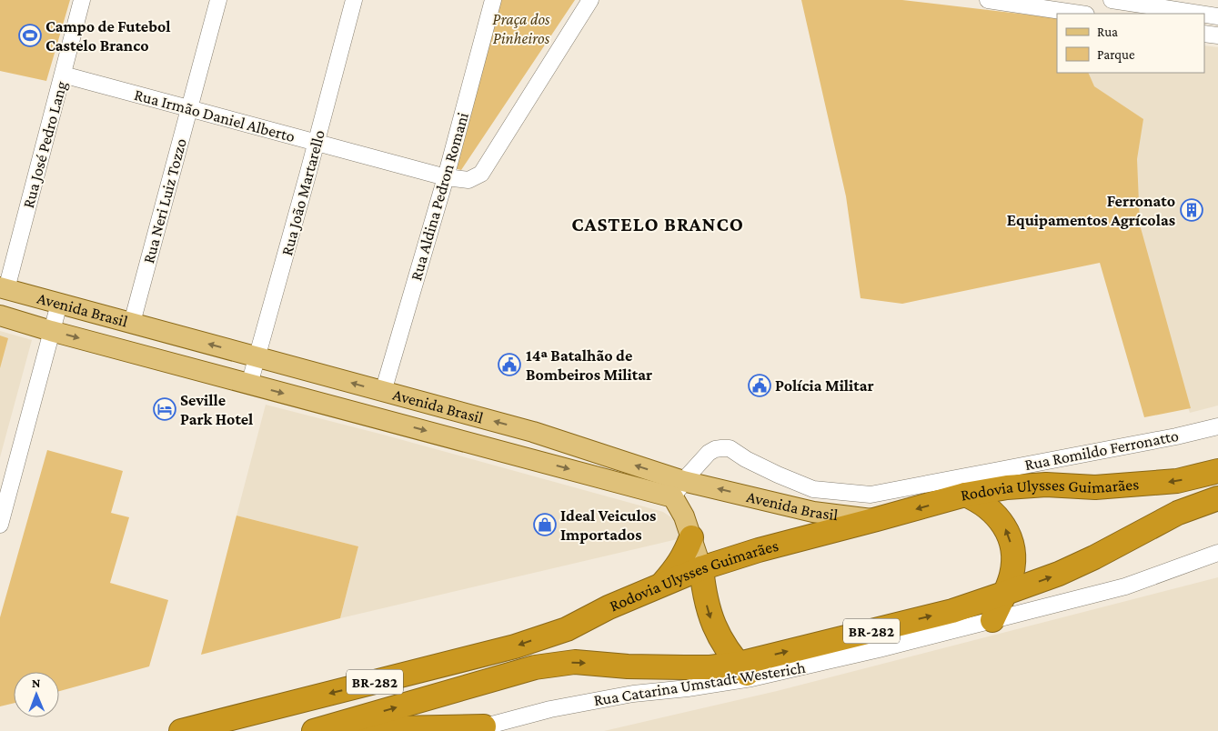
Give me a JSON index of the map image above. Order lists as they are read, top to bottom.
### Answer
{
  "streets": {
    "highway": ["Rodovia Ulysses Guimarães", "BR-282"],
    "main road": ["Avenida Brasil"],
    "street": [
      "Rua Irmão Daniel Alberto",
      "Rua José Pedro Lang",
      "Rua João Martarello",
      "Rua Aldina Pedron Romani",
      "Rua Neri Luiz Tozzo",
      "Rua Romildo Ferronatto",
      "Rua Catarina Umstadt Westerich"
    ]
  },
  "crossings": [
    ["Rua Irmão Daniel Alberto", "Rua José Pedro Lang"],
    ["Rua Irmão Daniel Alberto", "Rua João Martarello"],
    ["Rua Irmão Daniel Alberto", "Rua Aldina Pedron Romani"],
    ["Rua Irmão Daniel Alberto", "Rua Neri Luiz Tozzo"],
    ["Rua José Pedro Lang", "Avenida Brasil"],
    ["Rua João Martarello", "Avenida Brasil"],
    ["Rua Aldina Pedron Romani", "Avenida Brasil"],
    ["Rua Neri Luiz Tozzo", "Avenida Brasil"],
    ["Avenida Brasil", "Rua Romildo Ferronatto"],
    ["Avenida Brasil", "Rodovia Ulysses Guimarães"],
    ["BR-282", "Rua Catarina Umstadt Westerich"]
  ],
  "districts": ["CASTELO BRANCO"],
  "parks": ["Praça dos Pinheiros"],
  "places": {
    "sports": ["Campo de Futebol Castelo Branco"],
    "building": ["Ferronato Equipamentos Agrícolas"],
    "public building": ["14ª Batalhão de Bombeiros Militar", "Polícia Militar"],
    "hotel": ["Seville Park Hotel"],
    "shop": ["Ideal Veiculos Importados"]
  },
  "legend": ["Rua", "Parque"],
  "north": "top"
}
